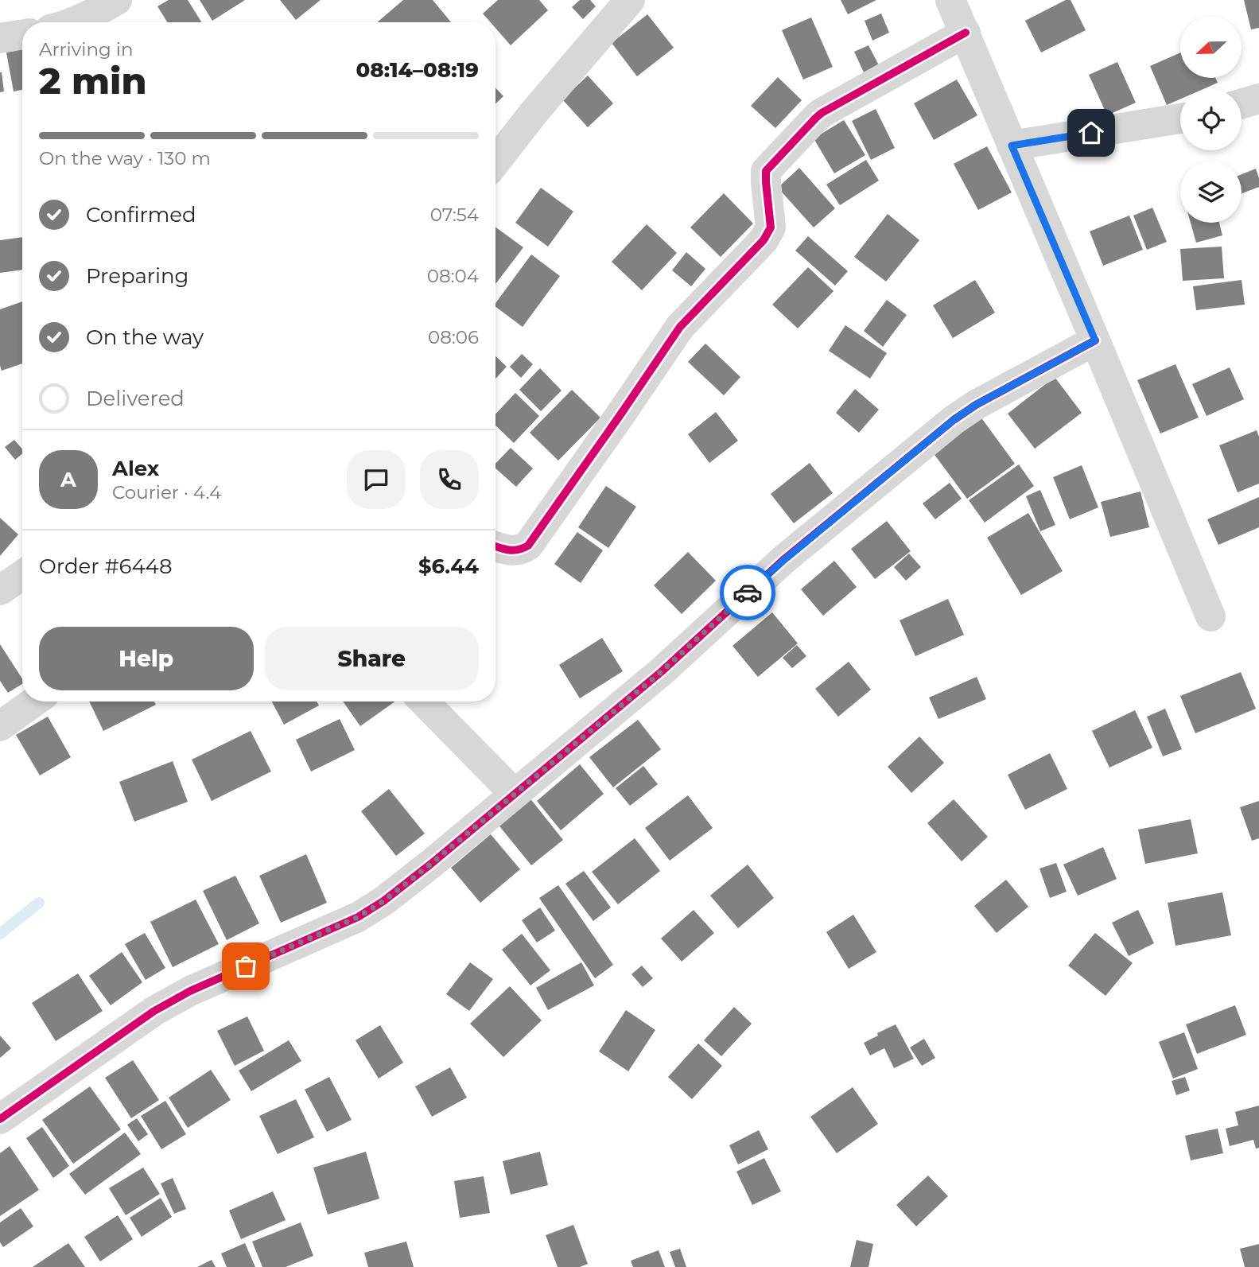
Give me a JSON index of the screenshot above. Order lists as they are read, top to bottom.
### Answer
{
  "north": "left",
  "page": {
    "heading": ["2 min", "Arriving in", "08:14–08:19"],
    "panel": [
      "Alex",
      "Courier · 4.4",
      "Order #6448",
      "$6.44"
    ],
    "bar": "On the way · 130 m",
    "list": [
      ["Confirmed", "07:54"],
      ["Preparing", "08:04"],
      ["On the way", "08:06"],
      "Delivered"
    ],
    "round": "A",
    "buttons": ["Help", "Share"]
  }
}
